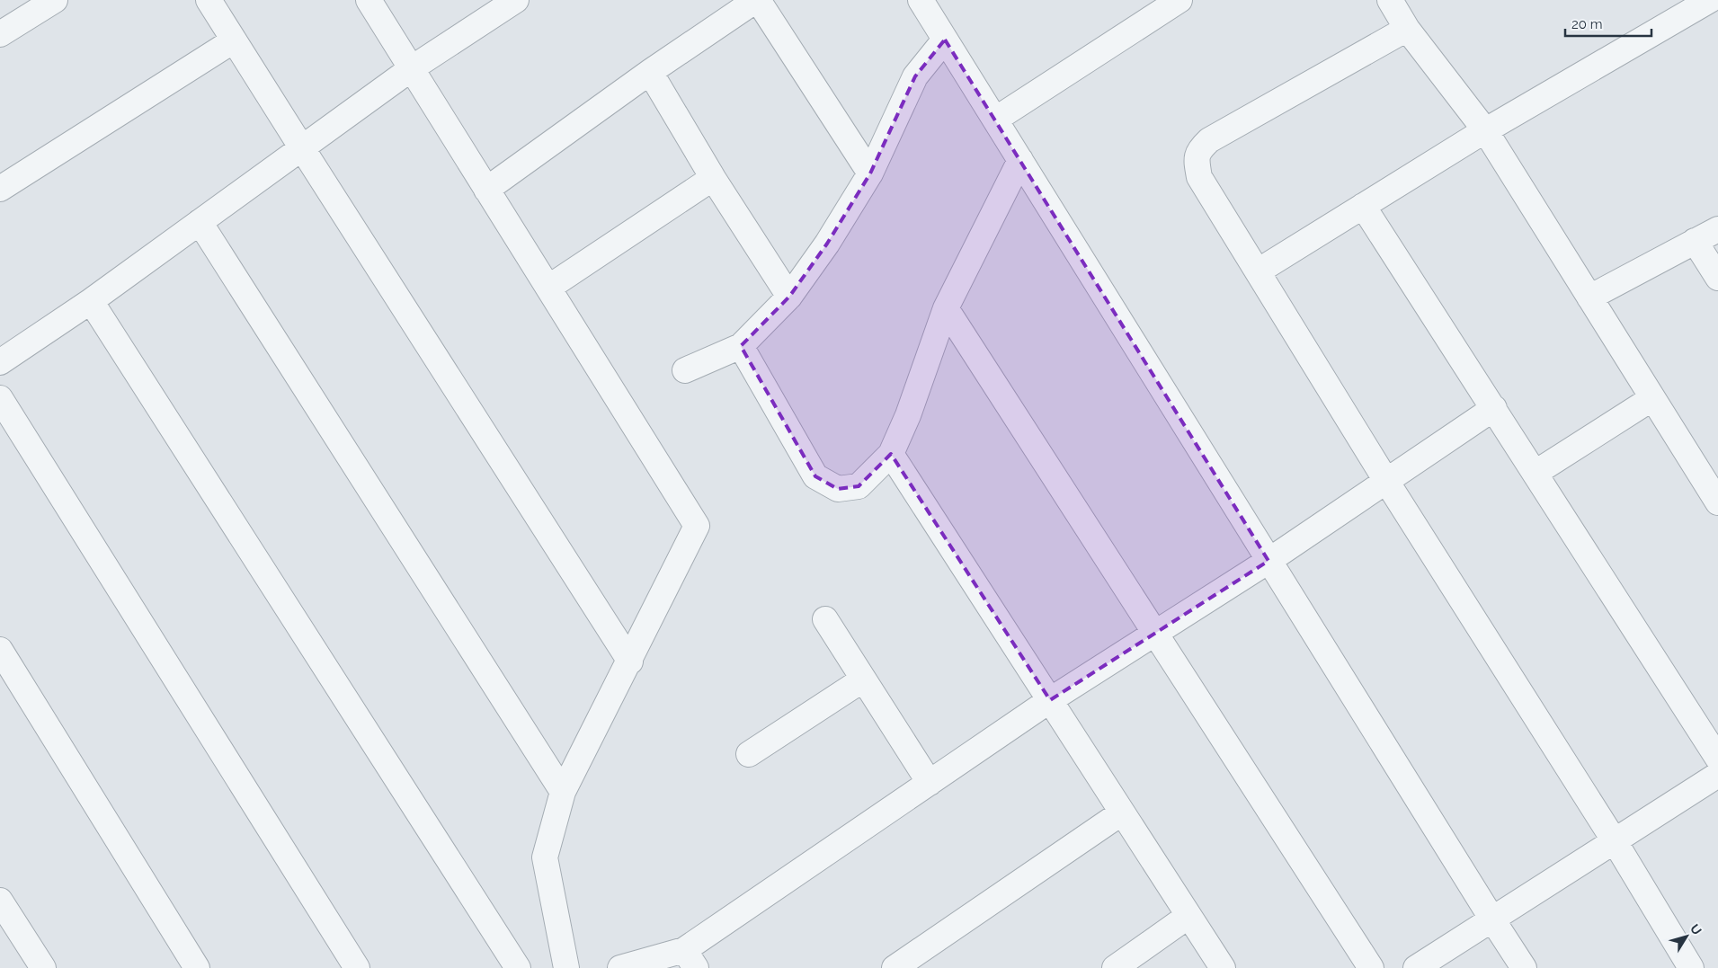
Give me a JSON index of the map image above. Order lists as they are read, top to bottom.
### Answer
{
  "scale_bar": "20 m",
  "north": "top right"
}
